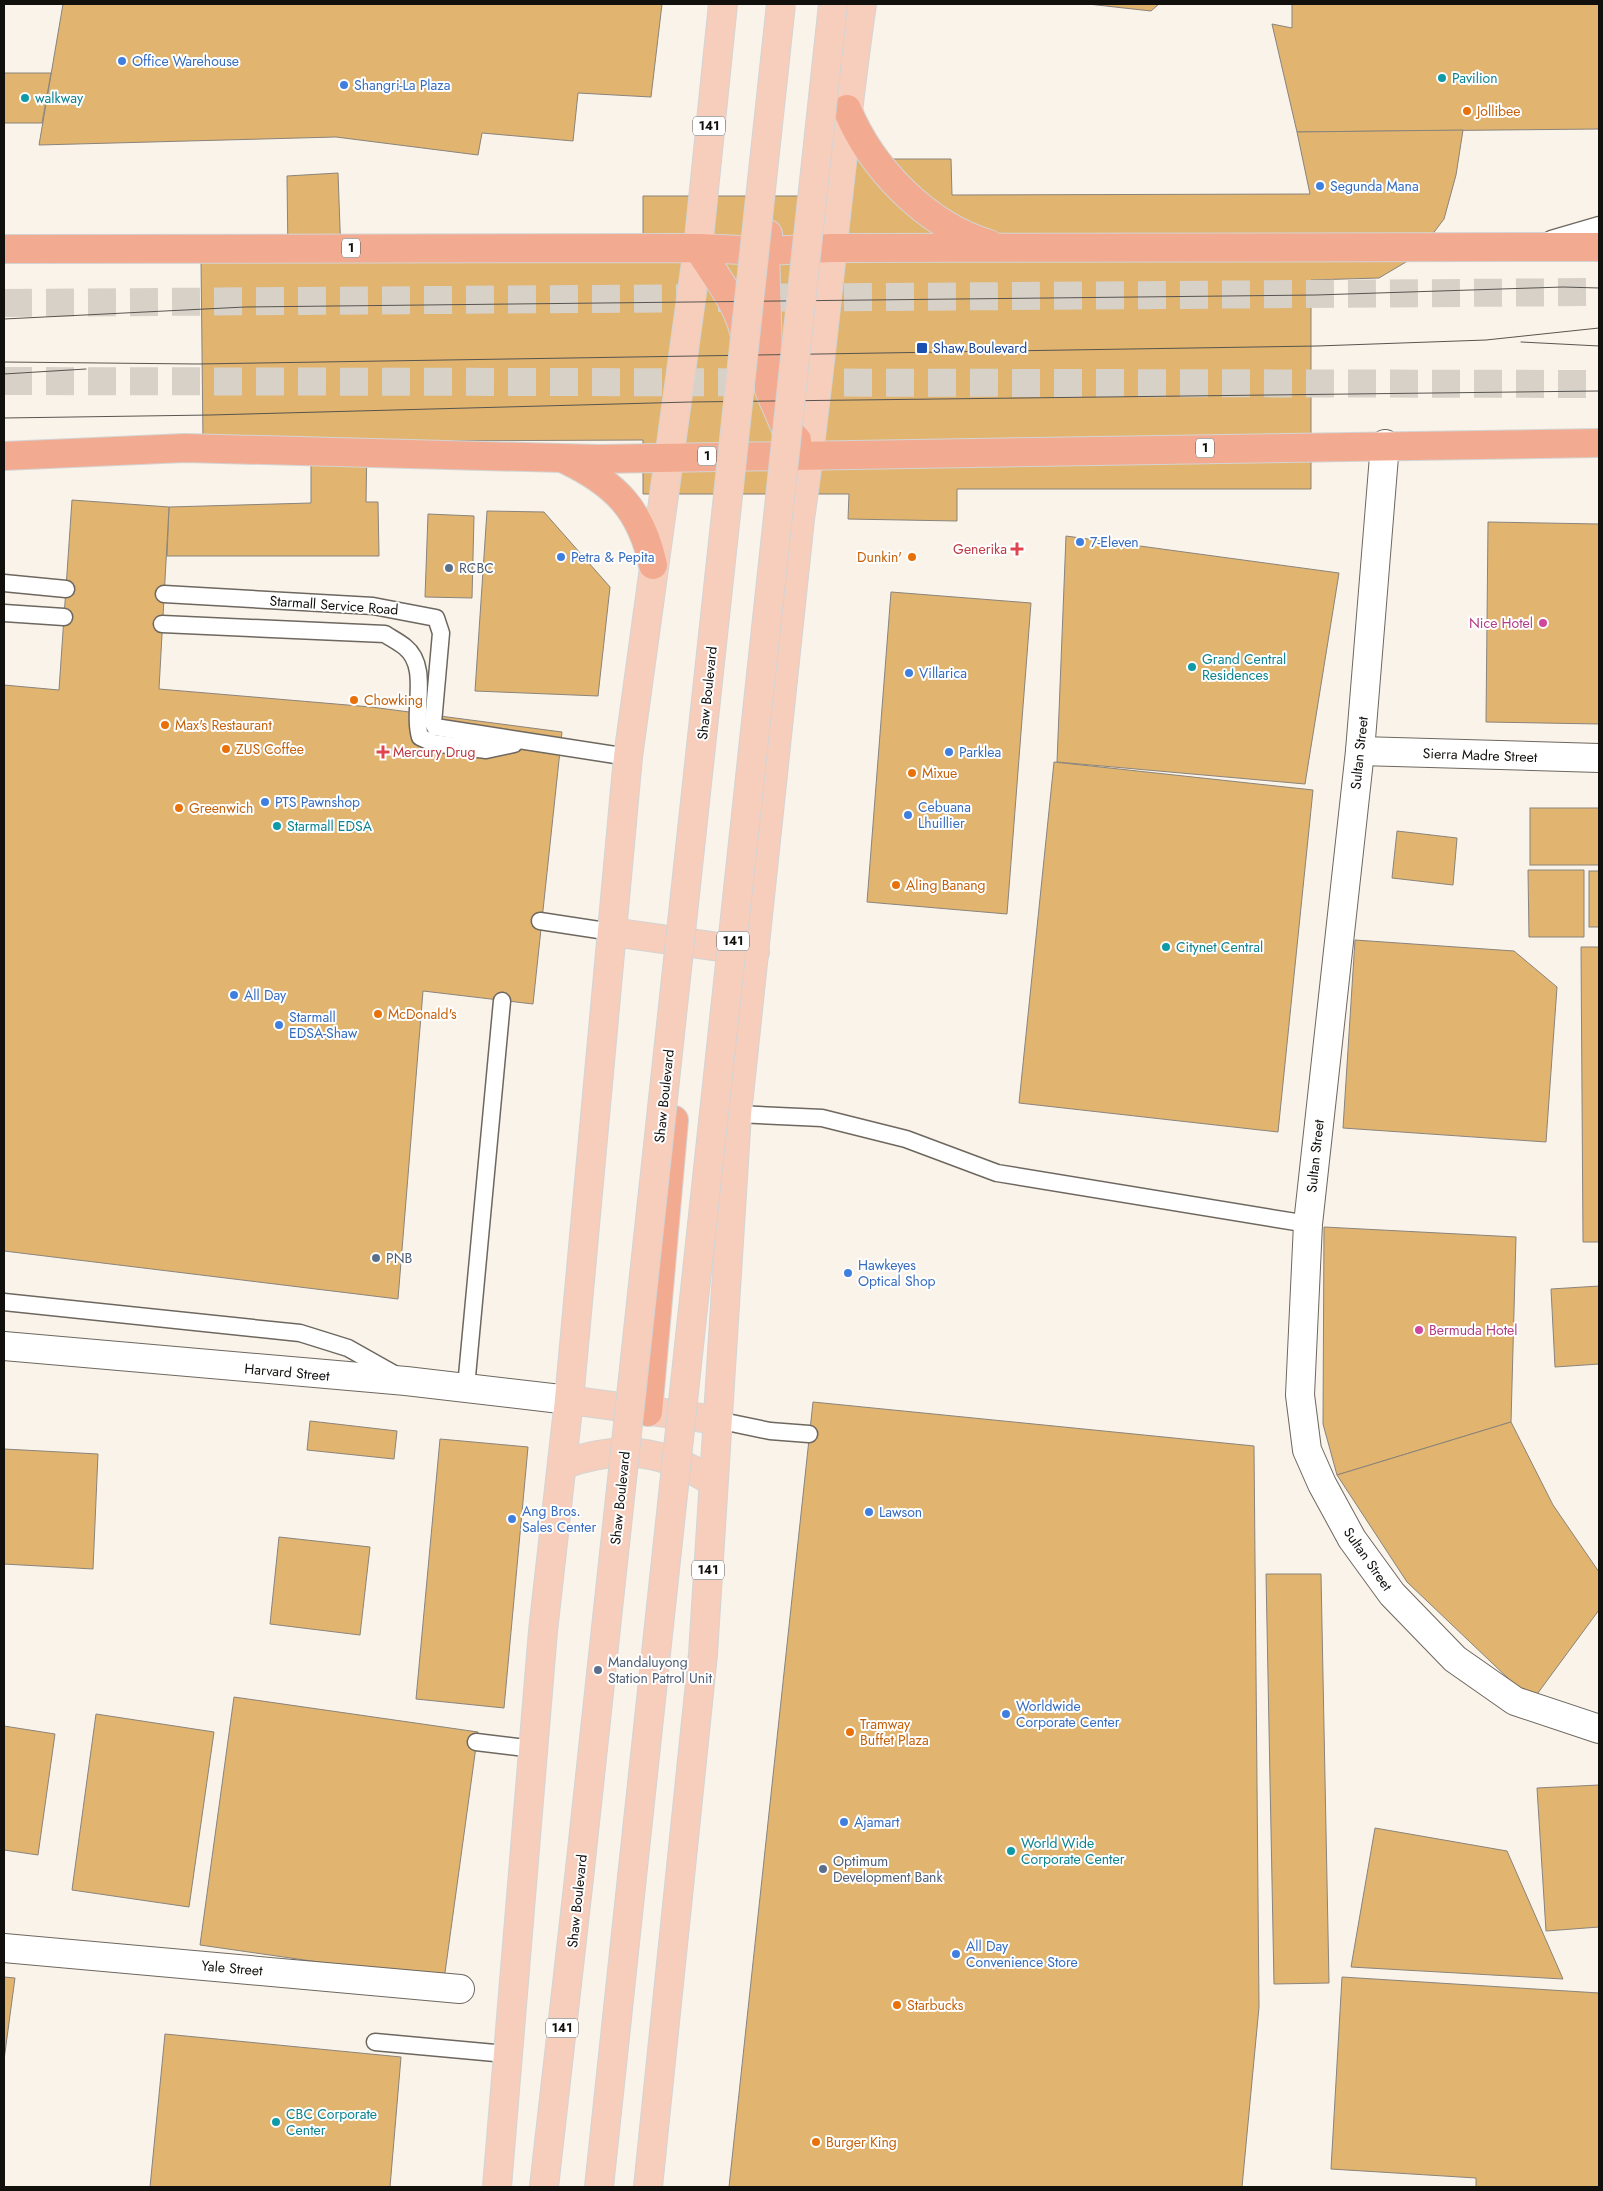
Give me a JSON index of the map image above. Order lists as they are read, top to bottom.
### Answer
{
  "streets": {
    "highway": ["1"],
    "main road": ["141", "Shaw Boulevard"],
    "street": [
      "Sultan Street",
      "Sierra Madre Street",
      "Harvard Street",
      "Yale Street"
    ],
    "lane": ["Starmall Service Road"]
  },
  "crossings": [
    ["141", "1"],
    ["141", "Starmall Service Road"],
    ["141", "Harvard Street"],
    ["1", "Sultan Street"],
    ["Sultan Street", "Sierra Madre Street"]
  ],
  "places": {
    "other": [
      "Office Warehouse",
      "Pavilion",
      "Shangri-La Plaza",
      "walkway",
      "Jollibee",
      "Segunda Mana",
      "7-Eleven",
      "Petra & Pepita",
      "Dunkin'",
      "RCBC",
      "Nice Hotel",
      "Grand Central Residences",
      "Villarica",
      "Chowking",
      "Max's Restaurant",
      "ZUS Coffee",
      "Parklea",
      "Mixue",
      "PTS Pawnshop",
      "Greenwich",
      "Cebuana Lhuillier",
      "Starmall EDSA",
      "Aling Banang",
      "Citynet Central",
      "All Day",
      "McDonald's",
      "Starmall EDSA-Shaw",
      "PNB",
      "Hawkeyes Optical Shop",
      "Bermuda Hotel",
      "Lawson",
      "Ang Bros. Sales Center",
      "Mandaluyong Station Patrol Unit",
      "Worldwide Corporate Center",
      "Tramway Buffet Plaza",
      "Ajamart",
      "World Wide Corporate Center",
      "Optimum Development Bank",
      "All Day Convenience Store",
      "Starbucks",
      "CBC Corporate Center",
      "Burger King"
    ],
    "transit": ["Shaw Boulevard"],
    "health": ["Generika", "Mercury Drug"]
  }
}
